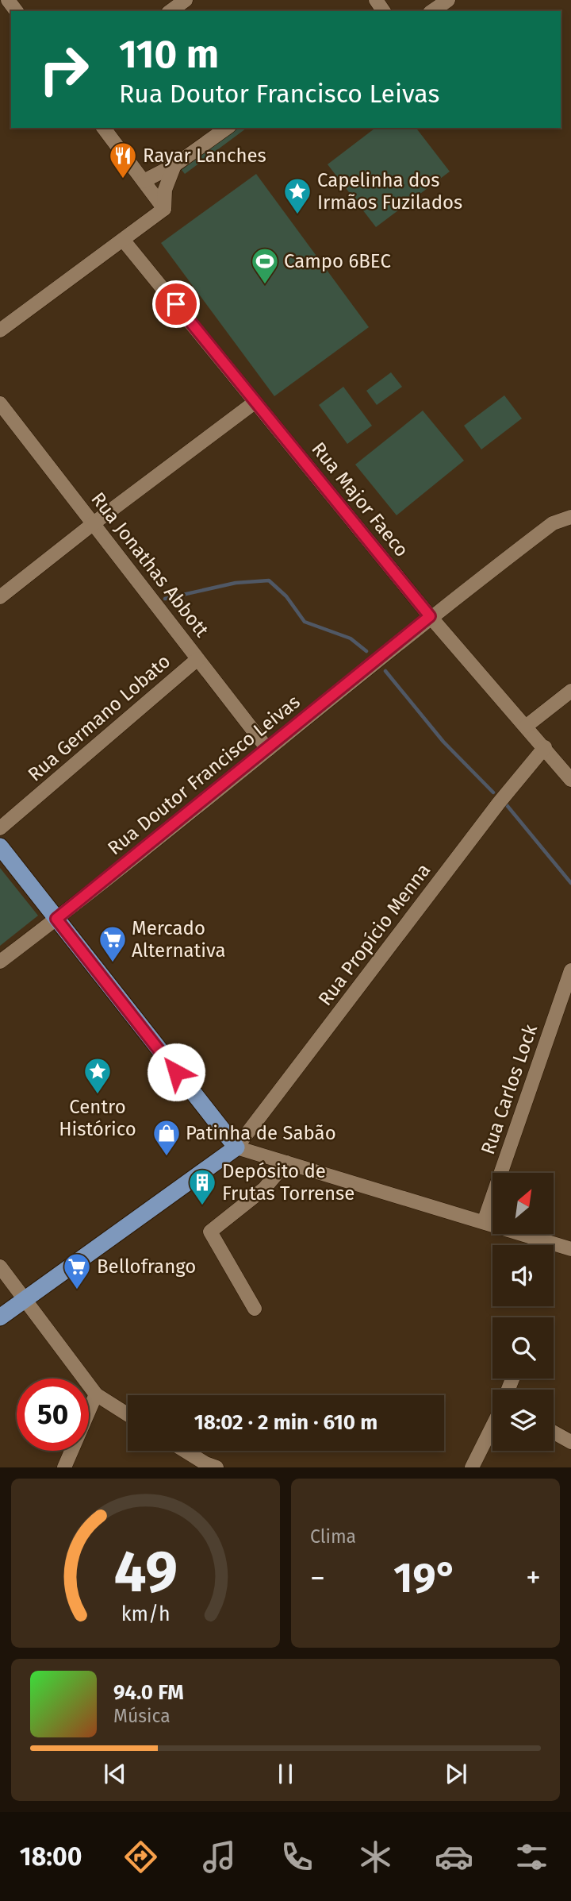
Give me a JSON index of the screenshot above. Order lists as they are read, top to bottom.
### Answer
{
  "streets": {
    "street": [
      "Rua Major Faeco",
      "Rua Jonathas Abbott",
      "Rua Germano Lobato",
      "Rua Doutor Francisco Leivas",
      "Rua Propício Menna",
      "Rua Carlos Lock"
    ]
  },
  "crossings": [
    ["Rua Major Faeco", "Rua Doutor Francisco Leivas"],
    ["Rua Major Faeco", "Rua Propício Menna"],
    ["Rua Jonathas Abbott", "Rua Germano Lobato"],
    ["Rua Jonathas Abbott", "Rua Doutor Francisco Leivas"]
  ],
  "places": {
    "restaurant": ["Rayar Lanches"],
    "place": ["Capelinha dos Irmãos Fuzilados", "Centro Histórico"],
    "sports": ["Campo 6BEC"],
    "supermarket": ["Mercado Alternativa", "Bellofrango"],
    "shop": ["Patinha de Sabão"],
    "building": ["Depósito de Frutas Torrense"]
  },
  "north": "top right",
  "page": {
    "turn": ["110 m", "Rua Doutor Francisco Leivas"],
    "limit": "50",
    "trip": "18:02 · 2 min · 610 m",
    "tile": "Clima",
    "heat": ["−", "19°", "+"],
    "song": ["94.0 FM", "Música"],
    "tabs": "18:00",
    "gauge": ["49", "km/h"]
  }
}
